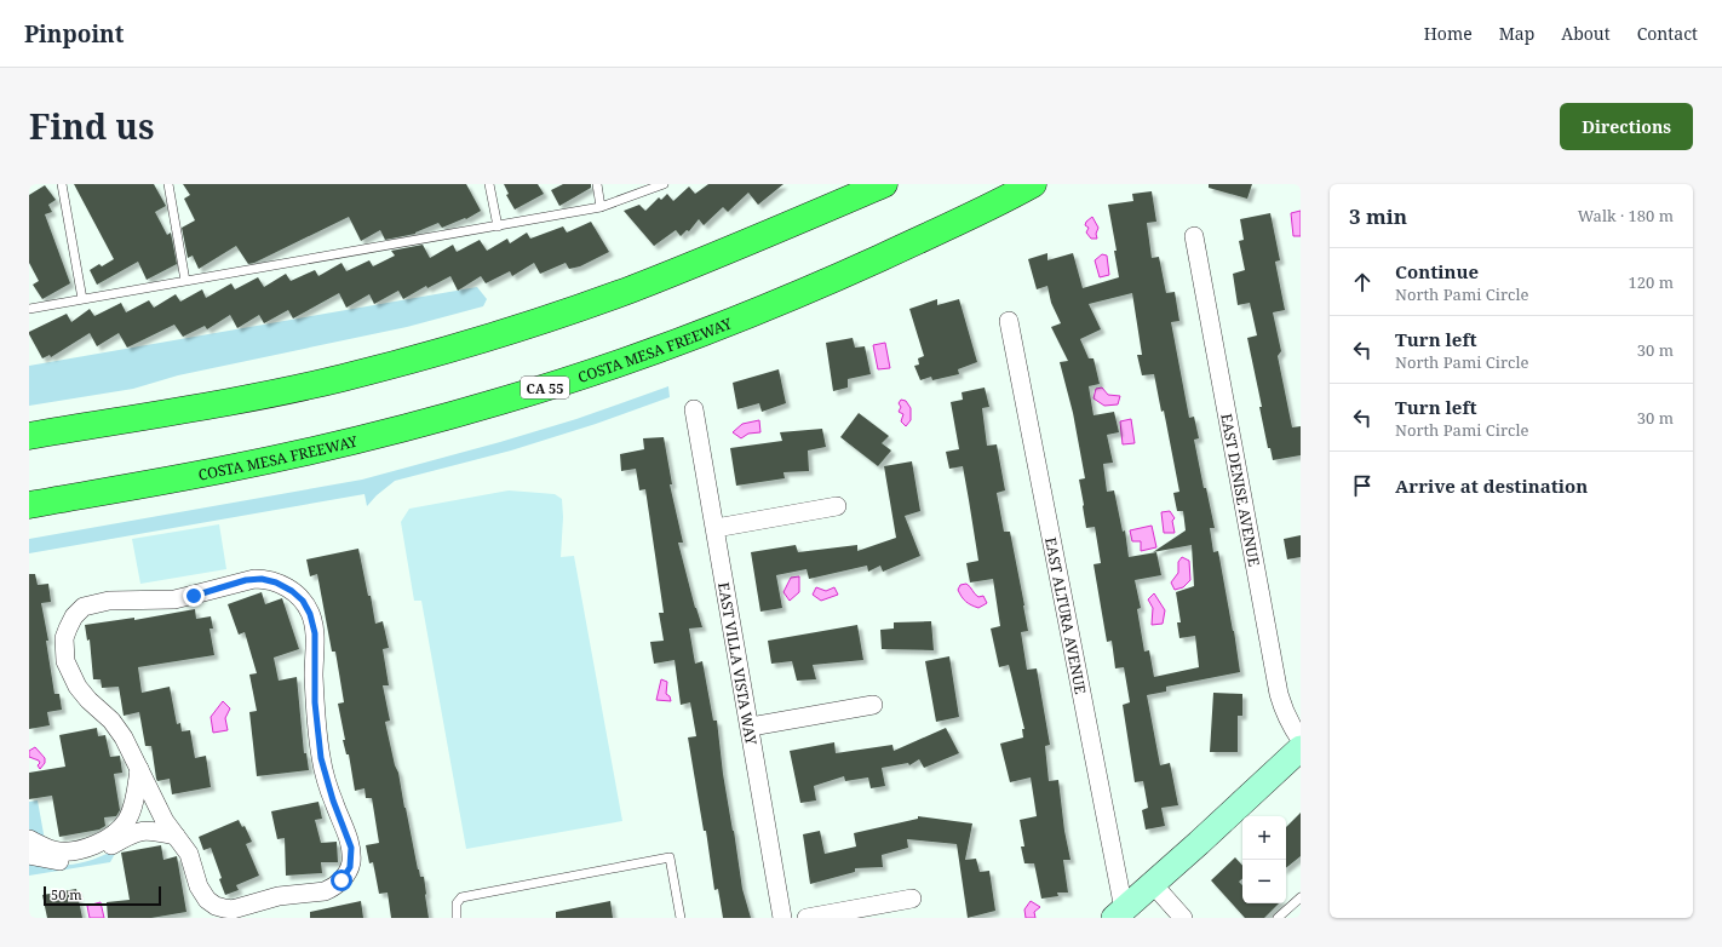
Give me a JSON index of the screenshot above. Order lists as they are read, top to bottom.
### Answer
{
  "streets": {
    "highway": ["COSTA MESA FREEWAY", "CA 55"],
    "street": ["EAST DENISE AVENUE", "EAST ALTURA AVENUE", "EAST VILLA VISTA WAY"]
  },
  "scale_bar": "50 m",
  "page": {
    "header": "Pinpoint",
    "nav": [
      "Home",
      "Map",
      "About",
      "Contact"
    ],
    "title": "Find us",
    "buttons": "Directions",
    "heading": ["3 min", "Walk · 180 m"],
    "list": [
      ["Continue", "North Pami Circle", "120 m"],
      ["Turn left", "North Pami Circle", "30 m"],
      ["Turn left", "North Pami Circle", "30 m"],
      "Arrive at destination"
    ],
    "map_buttons": ["+", "−"],
    "scale": "50 m"
  }
}
